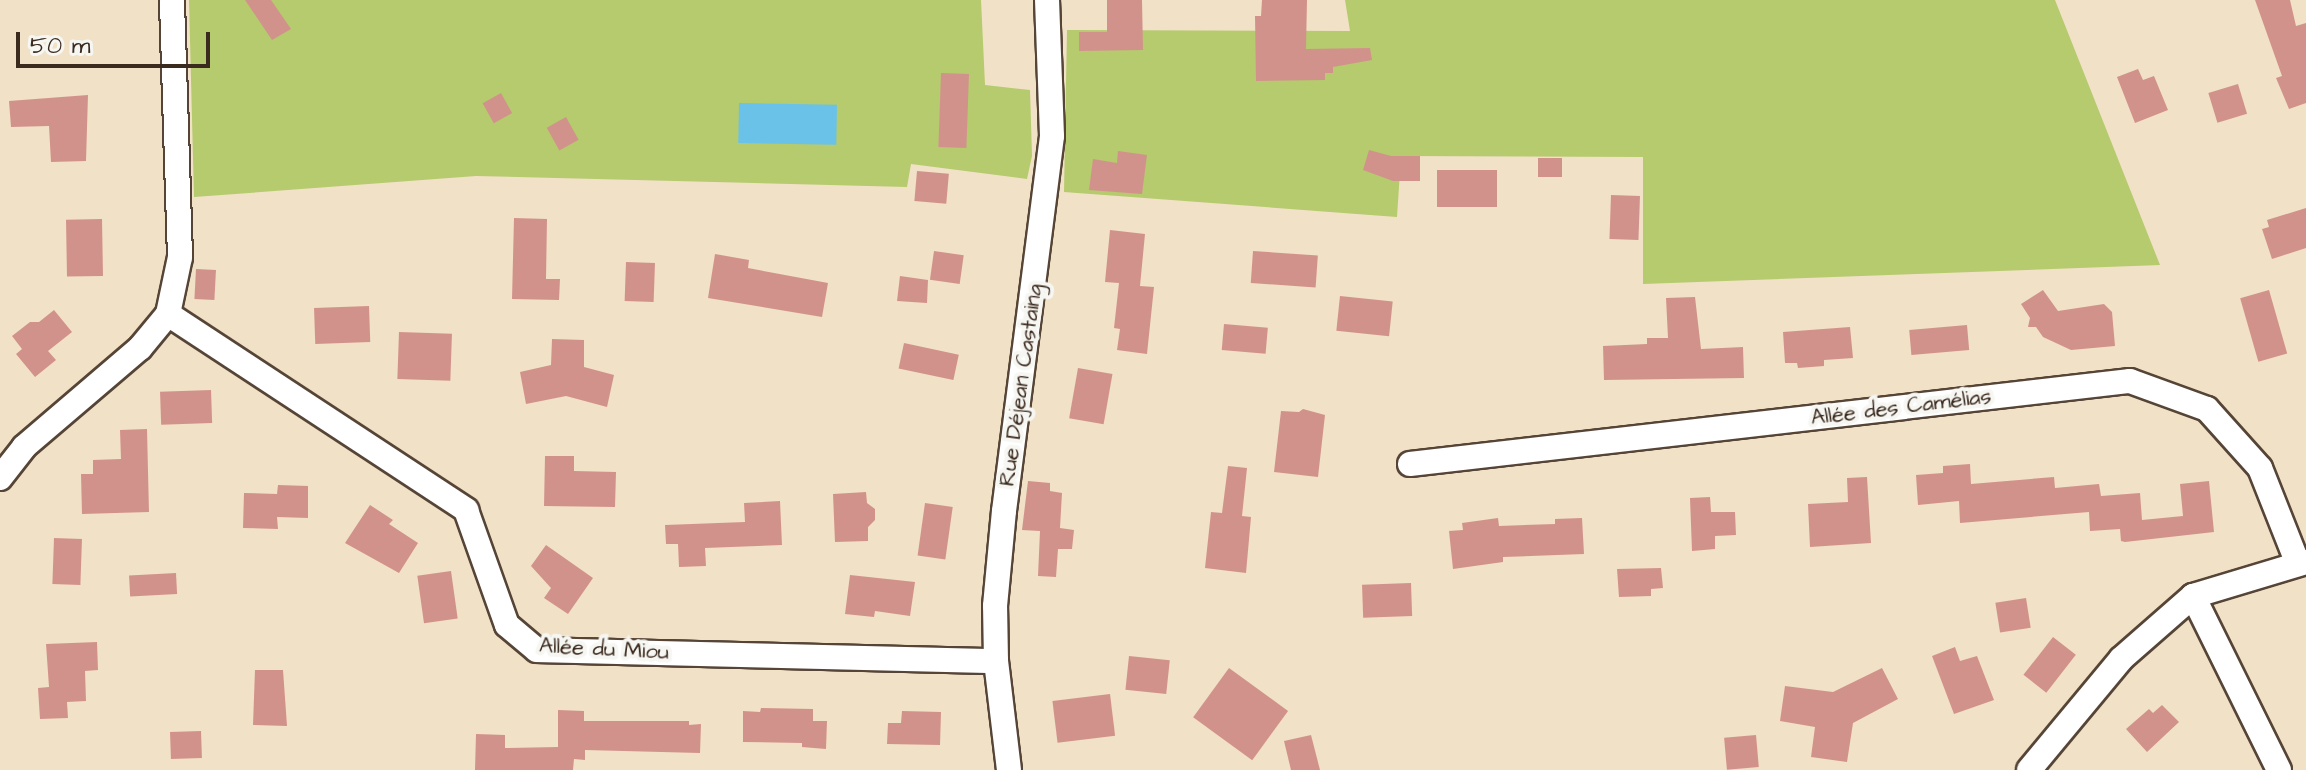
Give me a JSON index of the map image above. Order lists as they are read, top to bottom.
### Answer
{
  "streets": {
    "street": ["Rue Déjean Castaing", "Allée des Camélias", "Allée du Miou"]
  },
  "crossings": [
    ["Rue Déjean Castaing", "Allée du Miou"]
  ],
  "scale_bar": "50 m"
}
